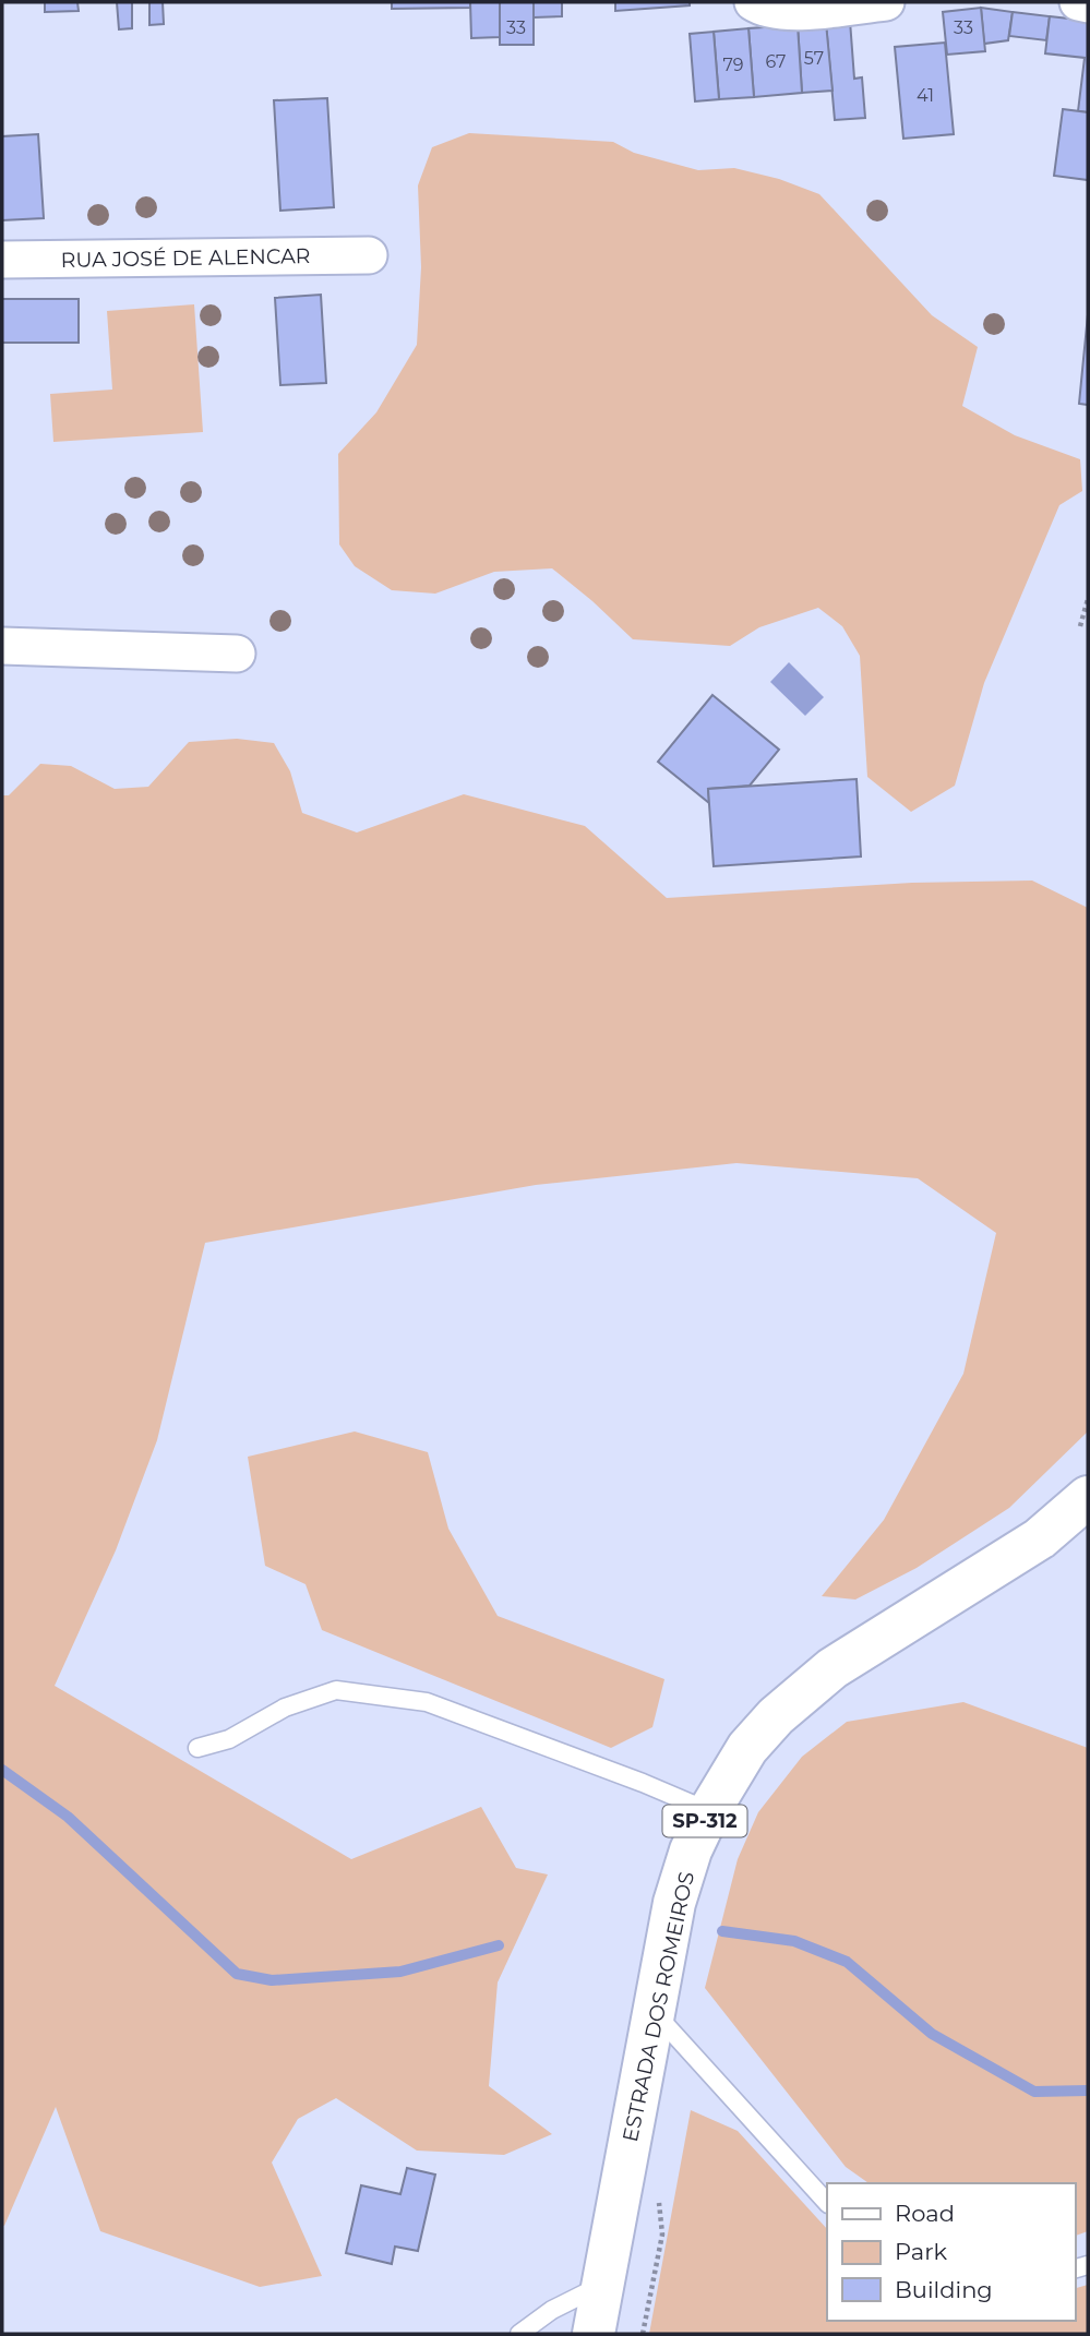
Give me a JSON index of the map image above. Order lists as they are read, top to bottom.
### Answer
{
  "streets": {
    "main road": ["SP-312", "ESTRADA DOS ROMEIROS"],
    "street": ["RUA JOSÉ DE ALENCAR"]
  },
  "house_numbers": [
    "33",
    "33",
    "57",
    "67",
    "79",
    "41"
  ],
  "legend": ["Road", "Park", "Building"]
}
